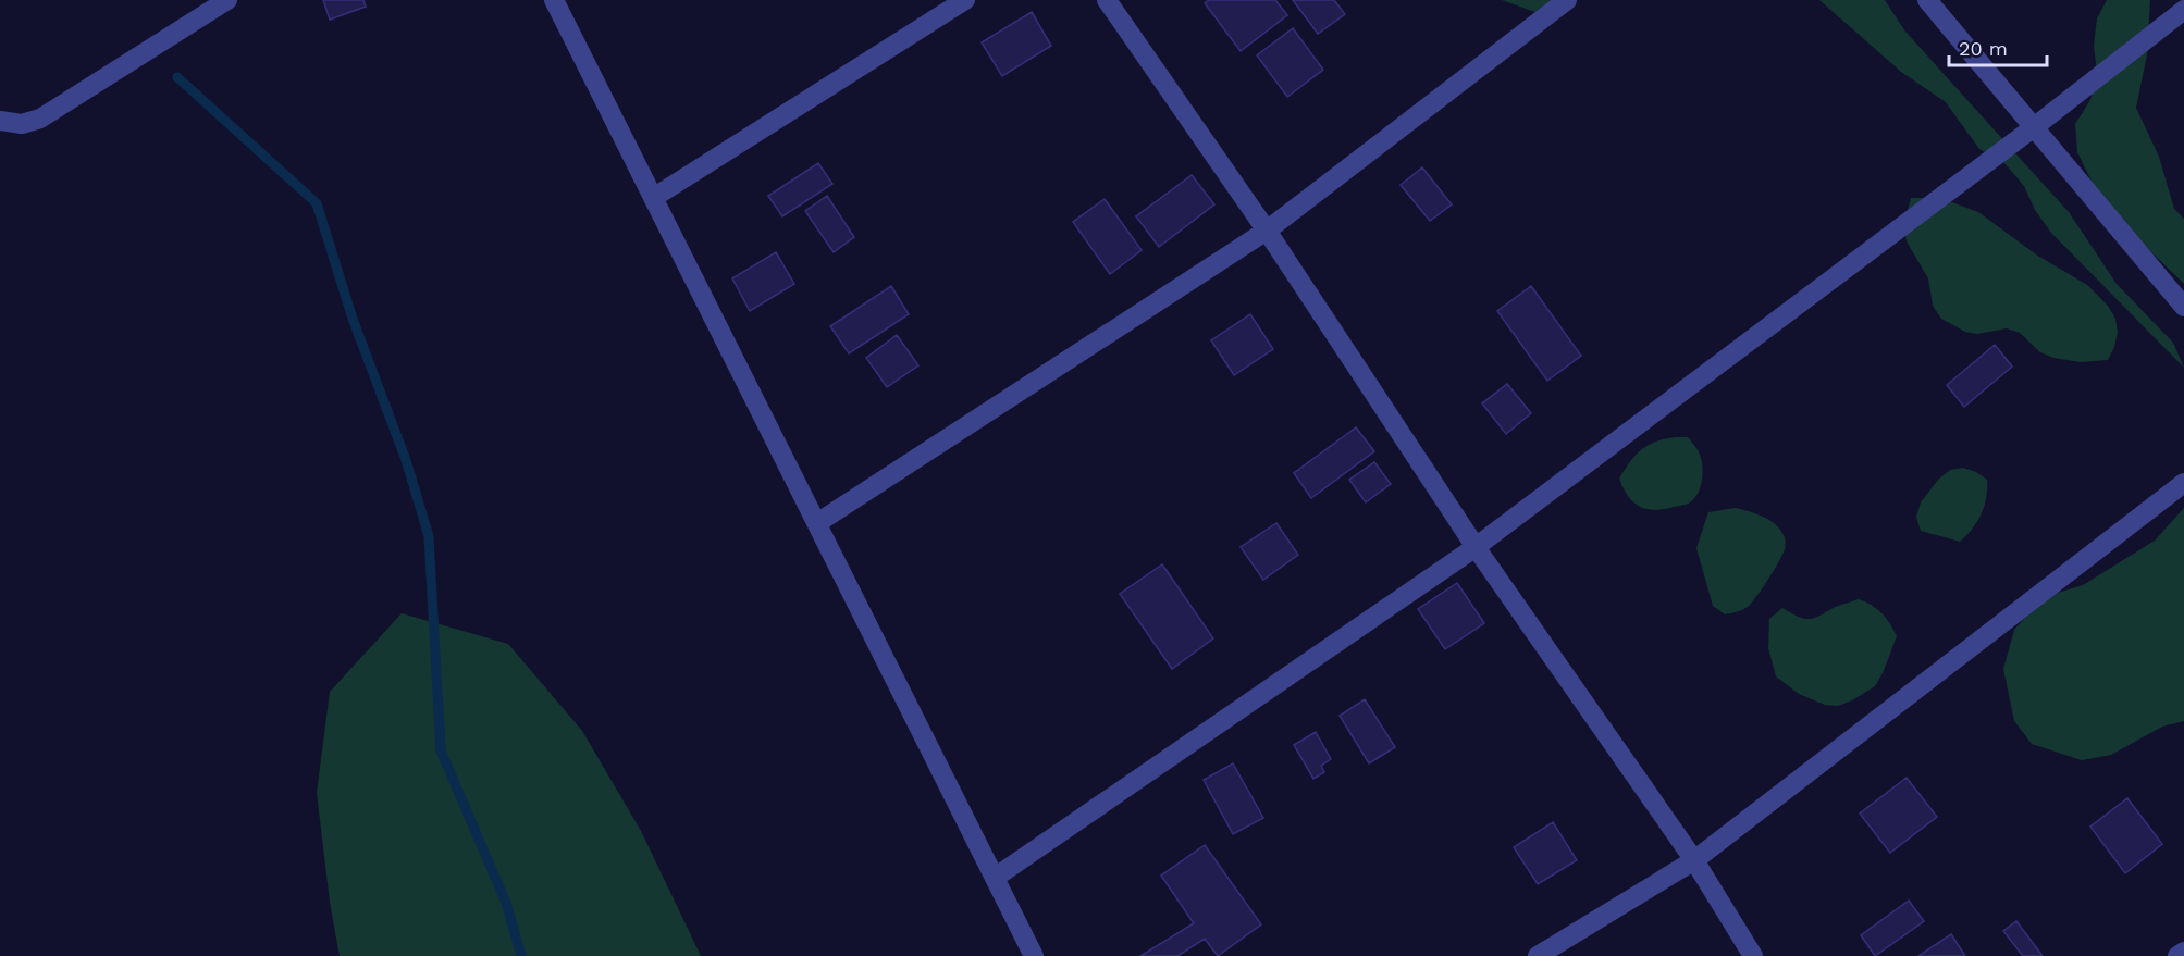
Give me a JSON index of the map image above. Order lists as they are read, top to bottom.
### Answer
{
  "scale_bar": "20 m"
}
